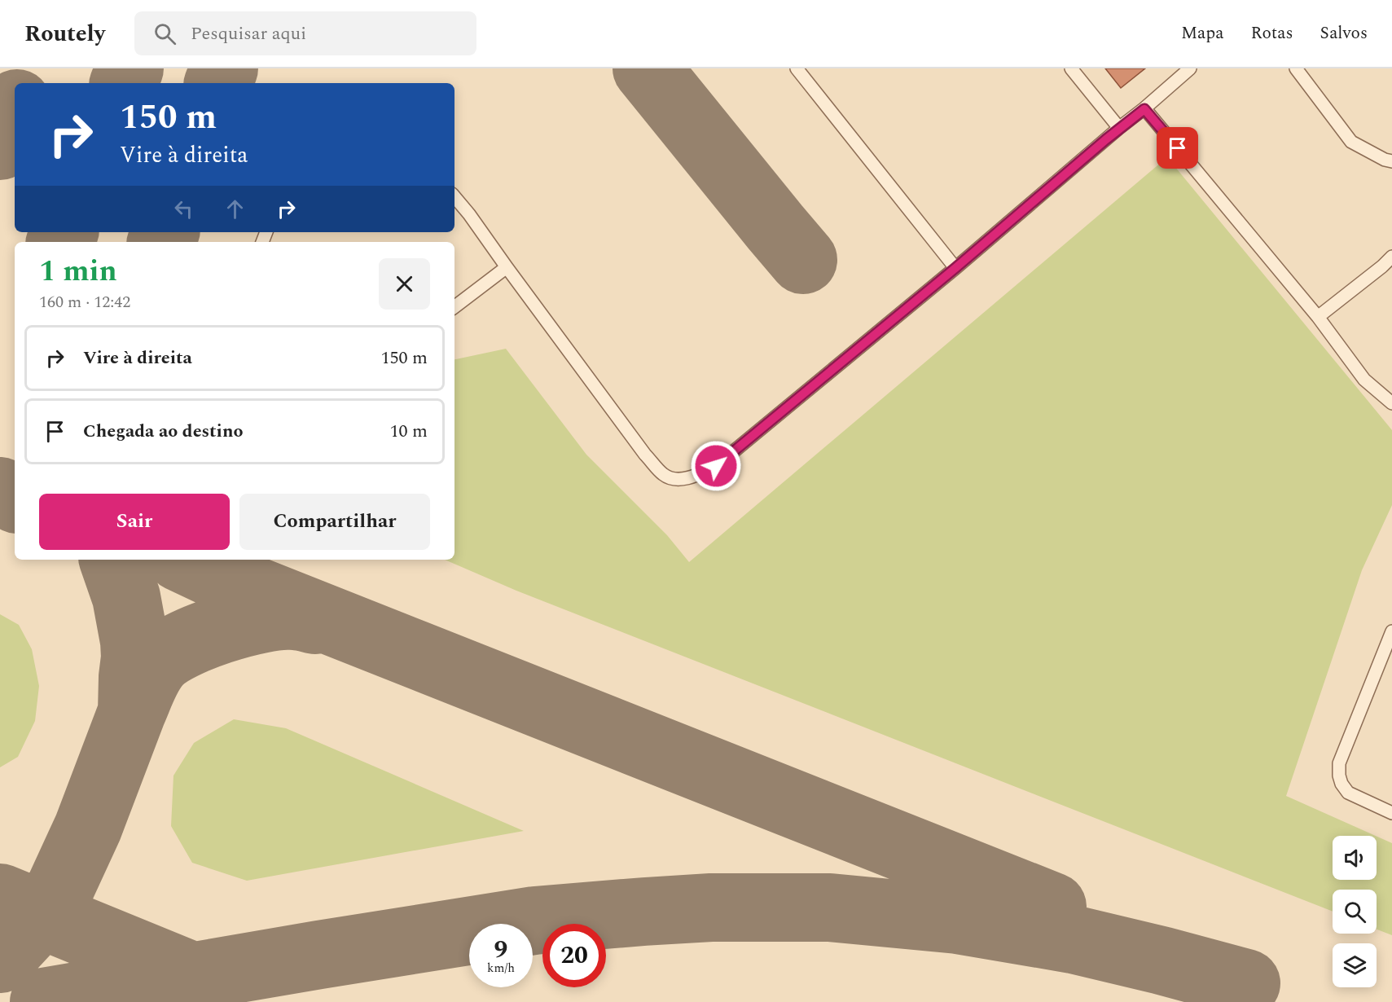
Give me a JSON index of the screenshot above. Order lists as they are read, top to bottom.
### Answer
{
  "page": {
    "header": "Routely",
    "search": "Pesquisar aqui",
    "nav": ["Mapa", "Rotas", "Salvos"],
    "turn": ["150 m", "Vire à direita"],
    "heading": ["1 min", "160 m · 12:42"],
    "list": [
      {
        "name": "Vire à direita",
        "value": "150 m"
      },
      {
        "name": "Chegada ao destino",
        "value": "10 m"
      }
    ],
    "buttons": ["Sair", "Compartilhar"],
    "speed": "9 km/h",
    "limit": "20"
  }
}
